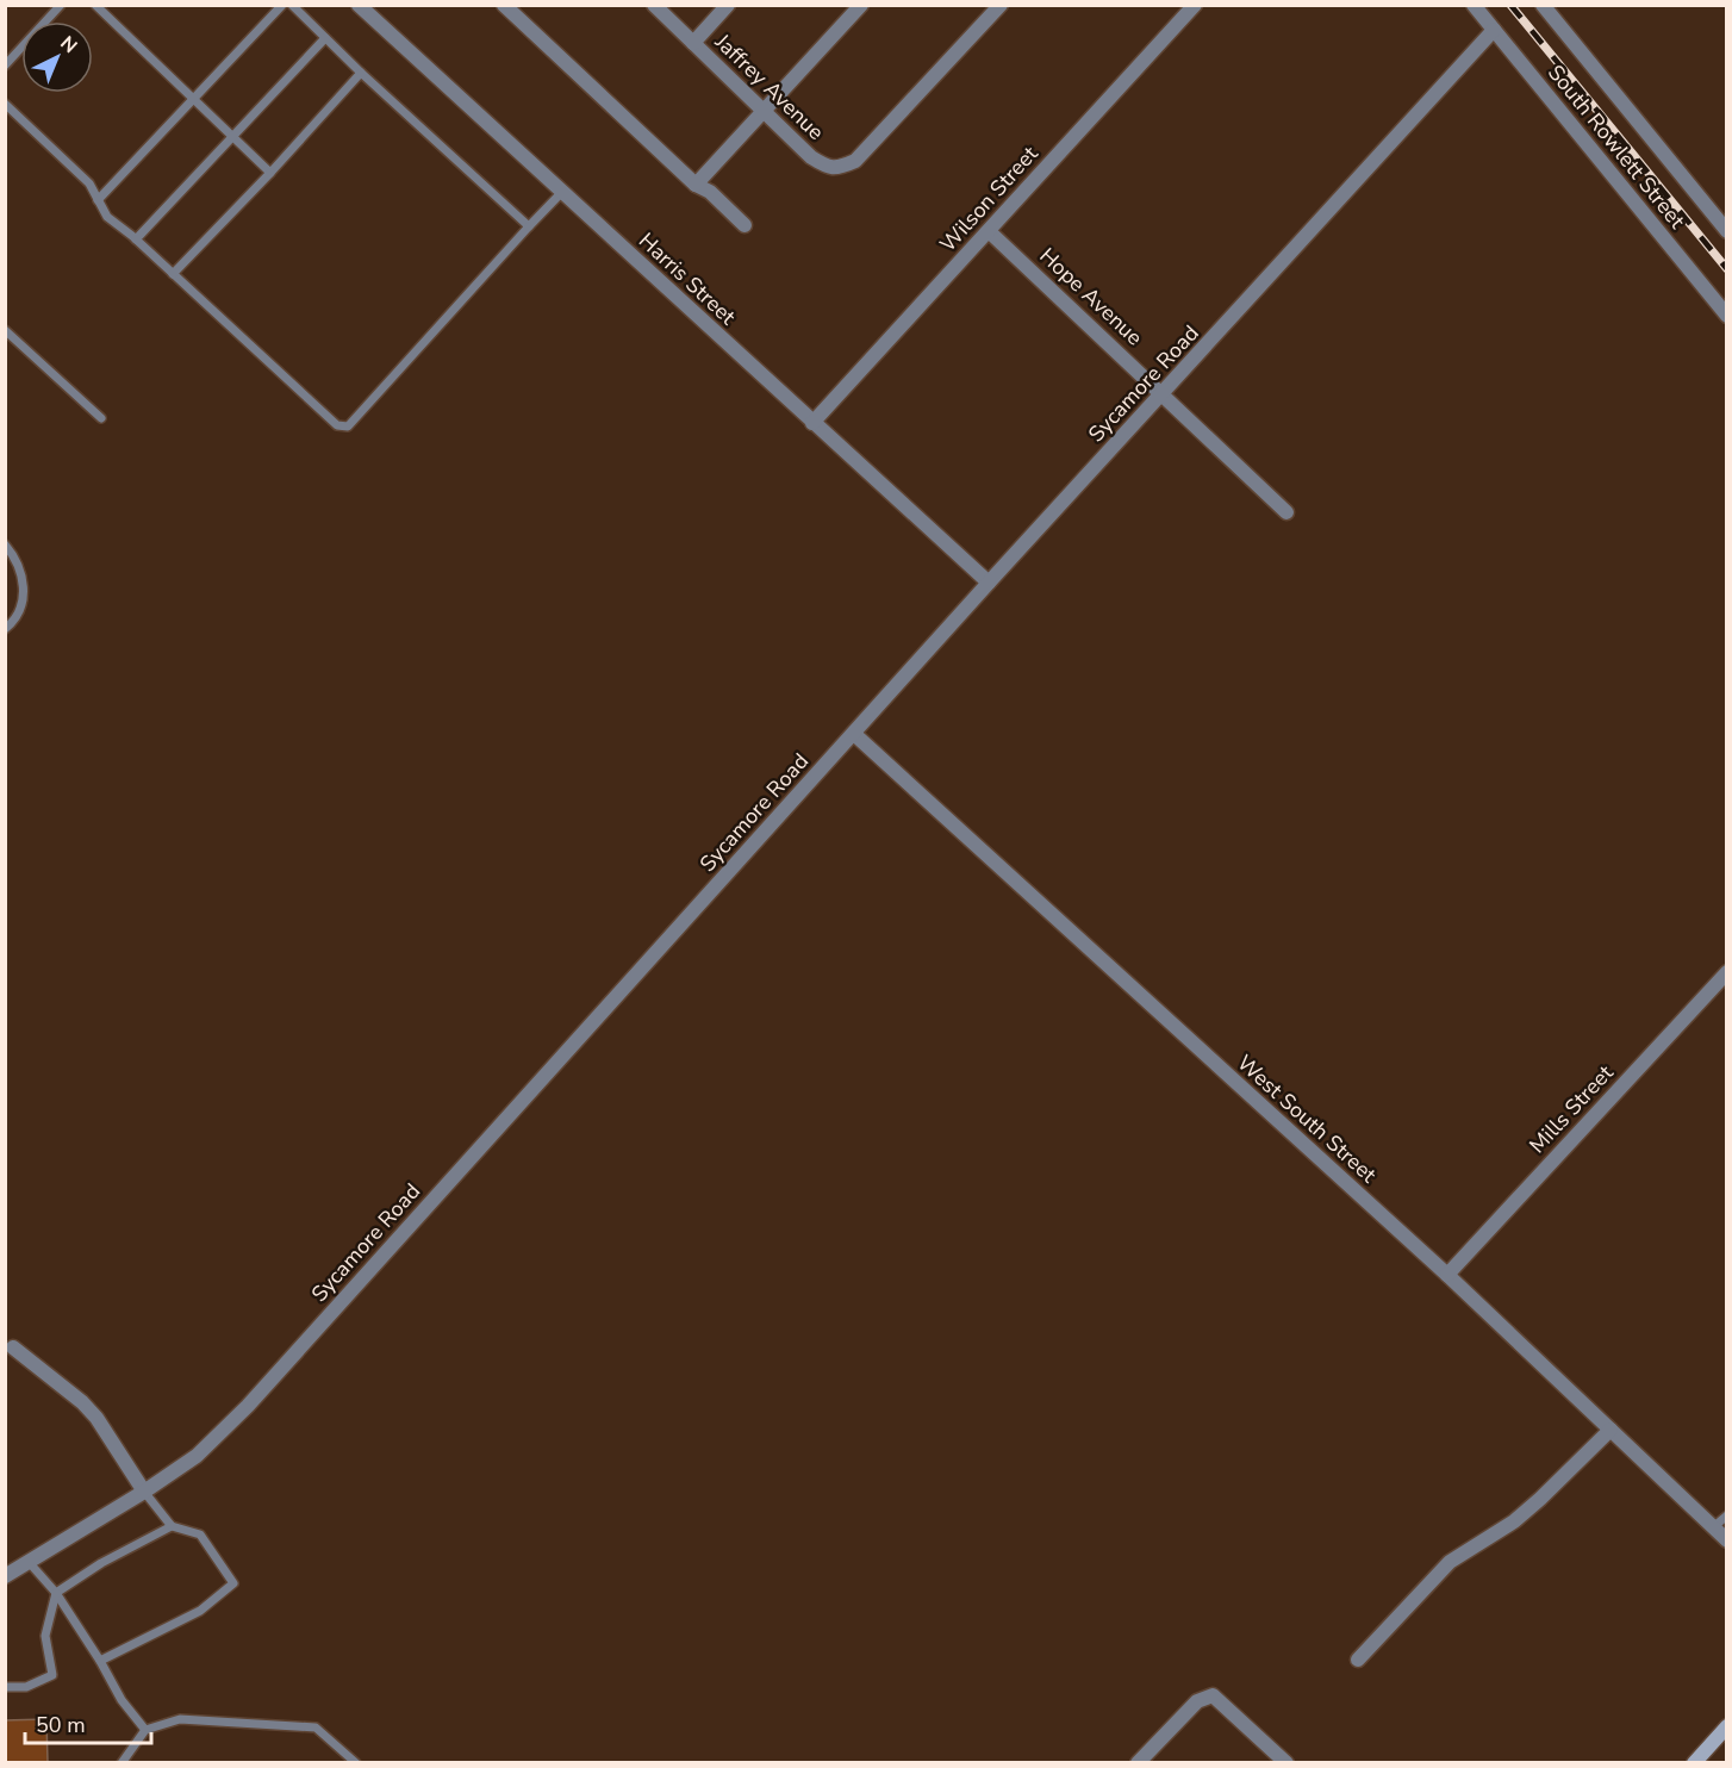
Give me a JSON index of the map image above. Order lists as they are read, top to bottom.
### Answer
{
  "streets": {
    "street": [
      "Jaffrey Avenue",
      "South Rowlett Street",
      "Wilson Street",
      "Harris Street",
      "Hope Avenue",
      "Sycamore Road",
      "Mills Street",
      "West South Street"
    ]
  },
  "crossings": [
    ["South Rowlett Street", "Sycamore Road"],
    ["Wilson Street", "Harris Street"],
    ["Wilson Street", "Hope Avenue"],
    ["Harris Street", "Sycamore Road"],
    ["Hope Avenue", "Sycamore Road"],
    ["Sycamore Road", "West South Street"],
    ["Mills Street", "West South Street"]
  ],
  "scale_bar": "50 m",
  "north": "top right"
}
